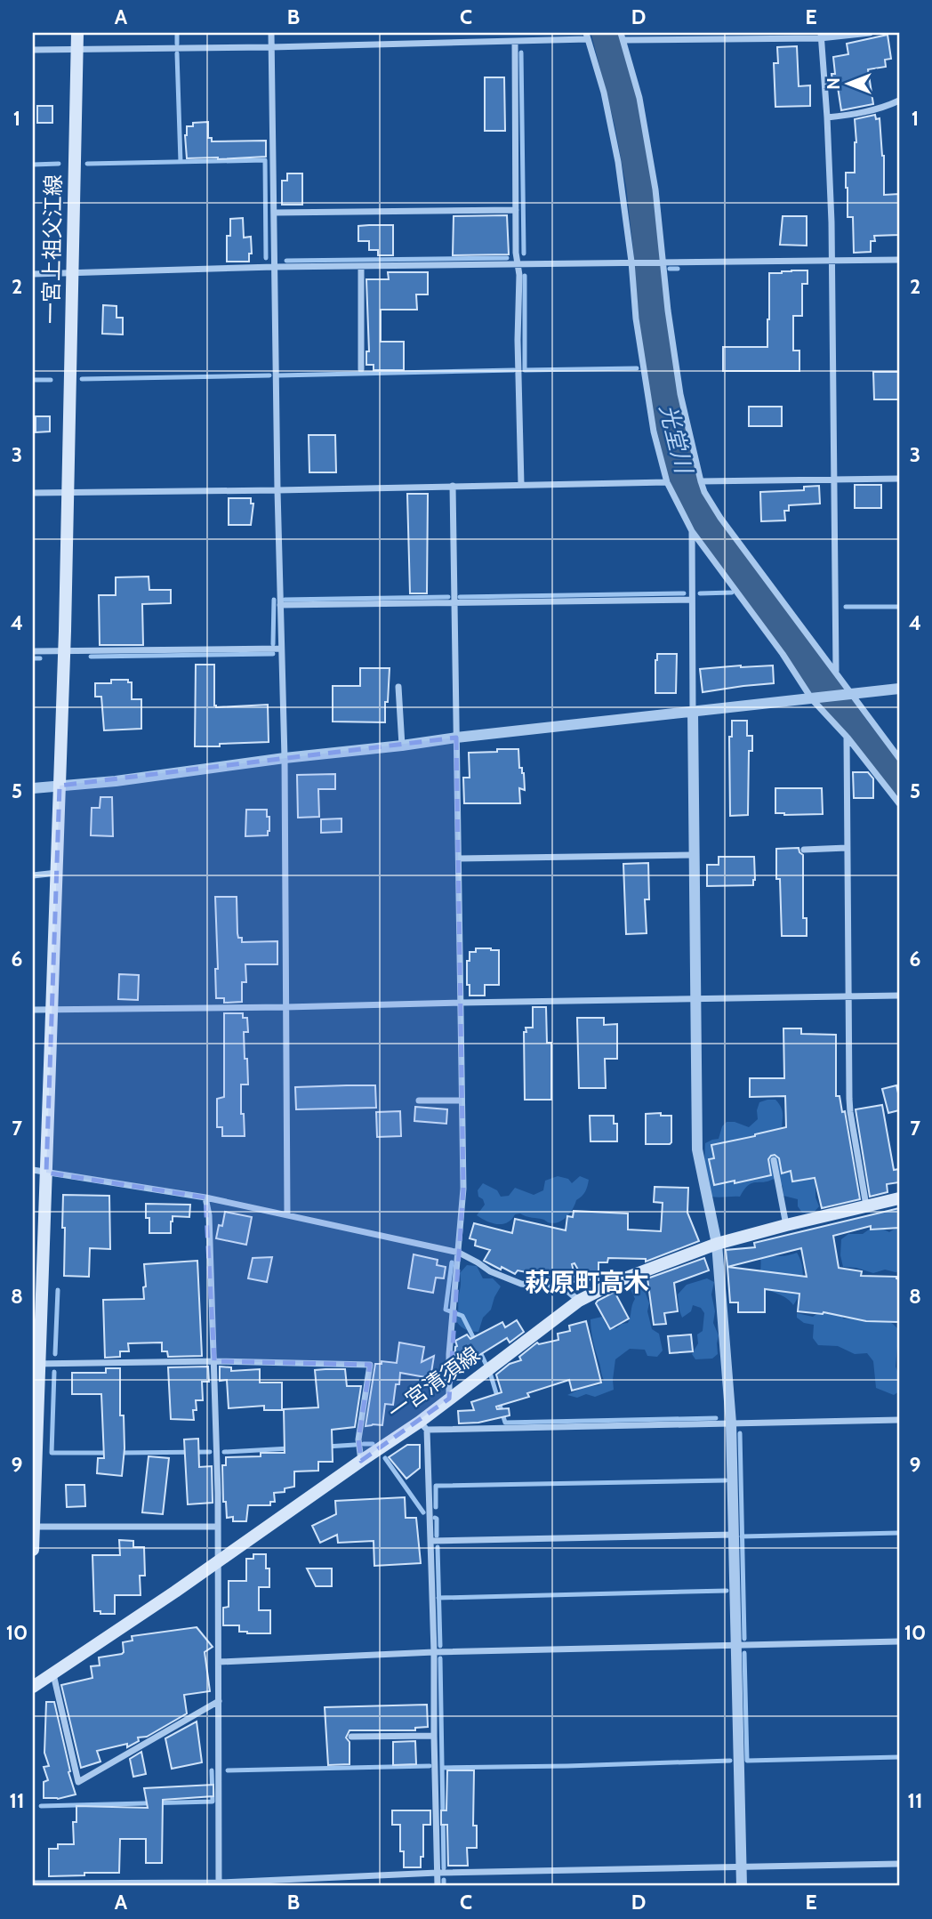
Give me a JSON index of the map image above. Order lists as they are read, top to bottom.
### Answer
{
  "streets": {
    "main road": ["一宮上祖父江線", "一宮清須線"]
  },
  "districts": ["萩原町高木"],
  "water": ["光堂川"],
  "north": "left",
  "grid": {
    "columns": [
      "A",
      "B",
      "C",
      "D",
      "E"
    ],
    "rows": [
      "1",
      "2",
      "3",
      "4",
      "5",
      "6",
      "7",
      "8",
      "9",
      "10",
      "11"
    ]
  }
}
